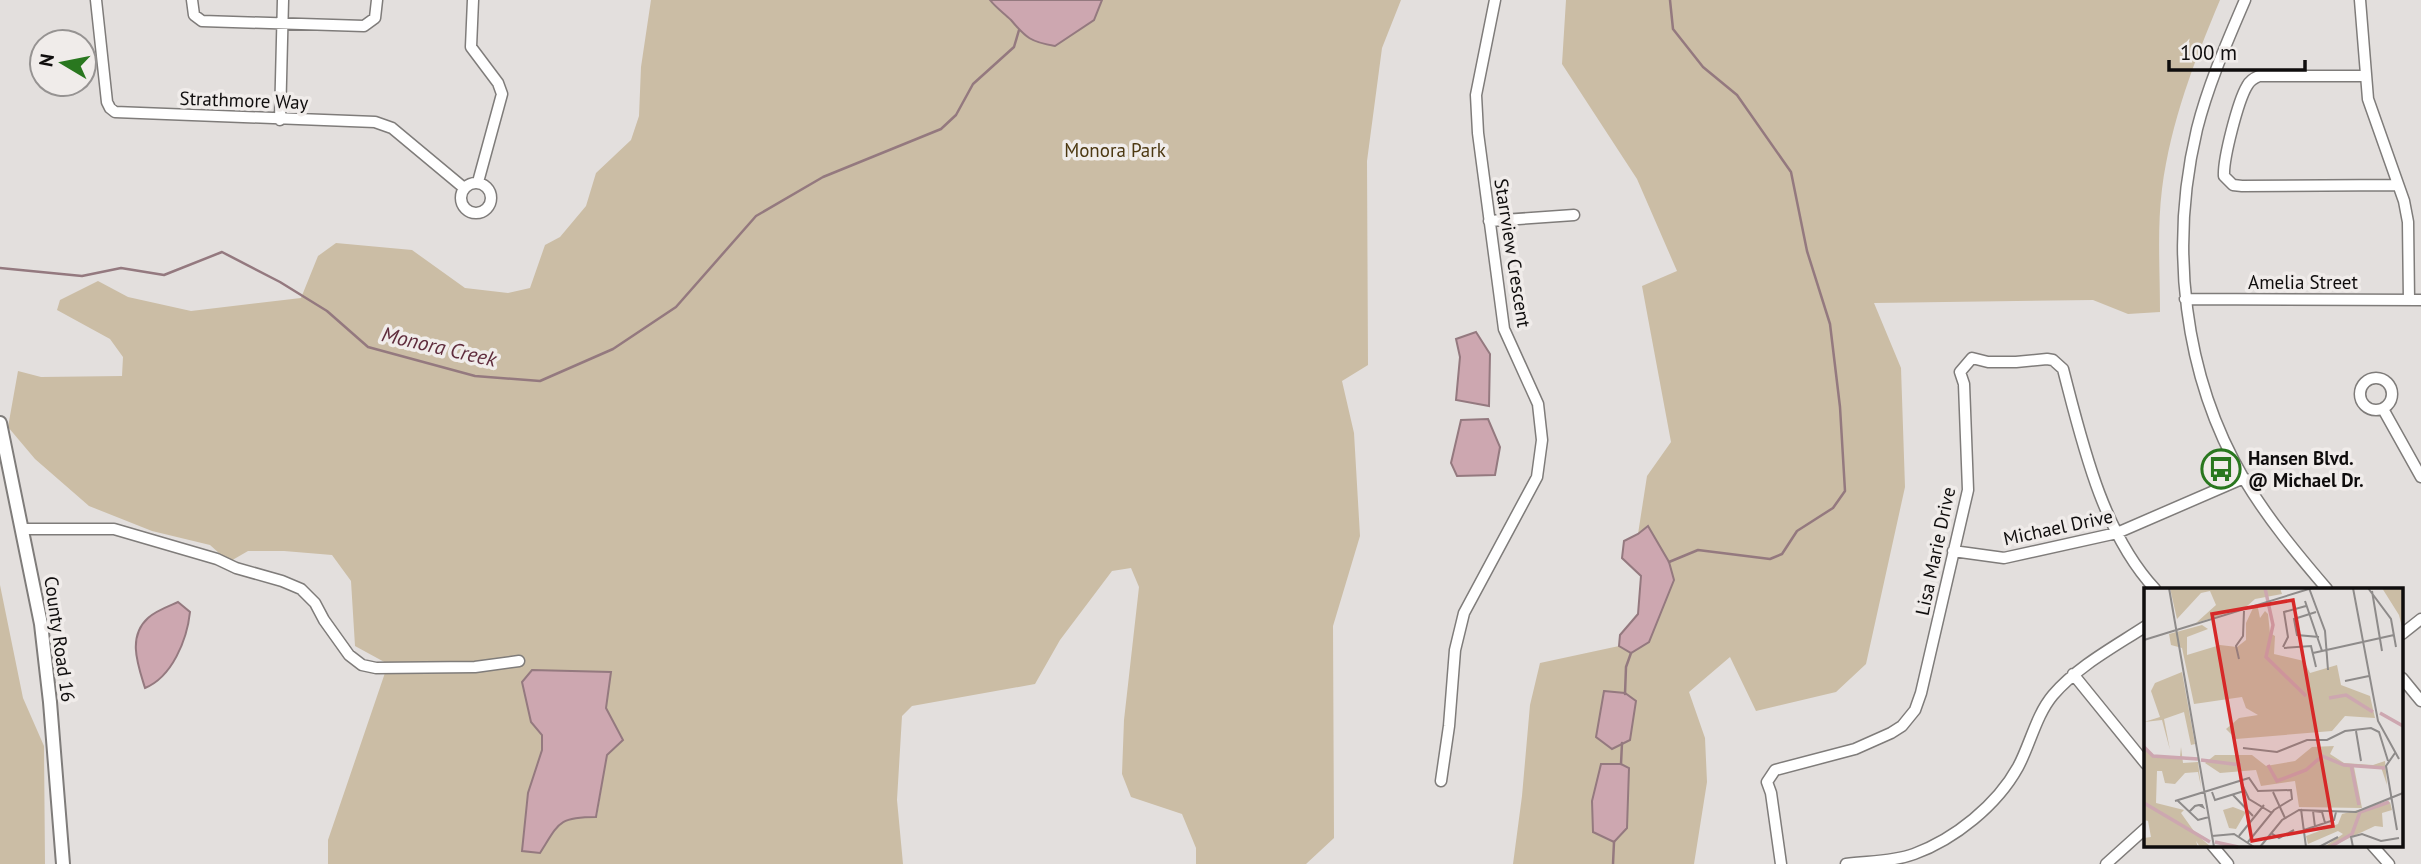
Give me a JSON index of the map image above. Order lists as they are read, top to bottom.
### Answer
{
  "streets": {
    "main road": ["County Road 16"],
    "street": [
      "Strathmore Way",
      "Starrview Crescent",
      "Amelia Street",
      "Michael Drive",
      "Lisa Marie Drive"
    ]
  },
  "crossings": [
    ["Michael Drive", "Lisa Marie Drive"]
  ],
  "water": ["Monora Creek"],
  "parks": ["Monora Park"],
  "places": {
    "bus stop": ["Hansen Blvd. @ Michael Dr."]
  },
  "scale_bar": "100 m",
  "north": "left"
}
